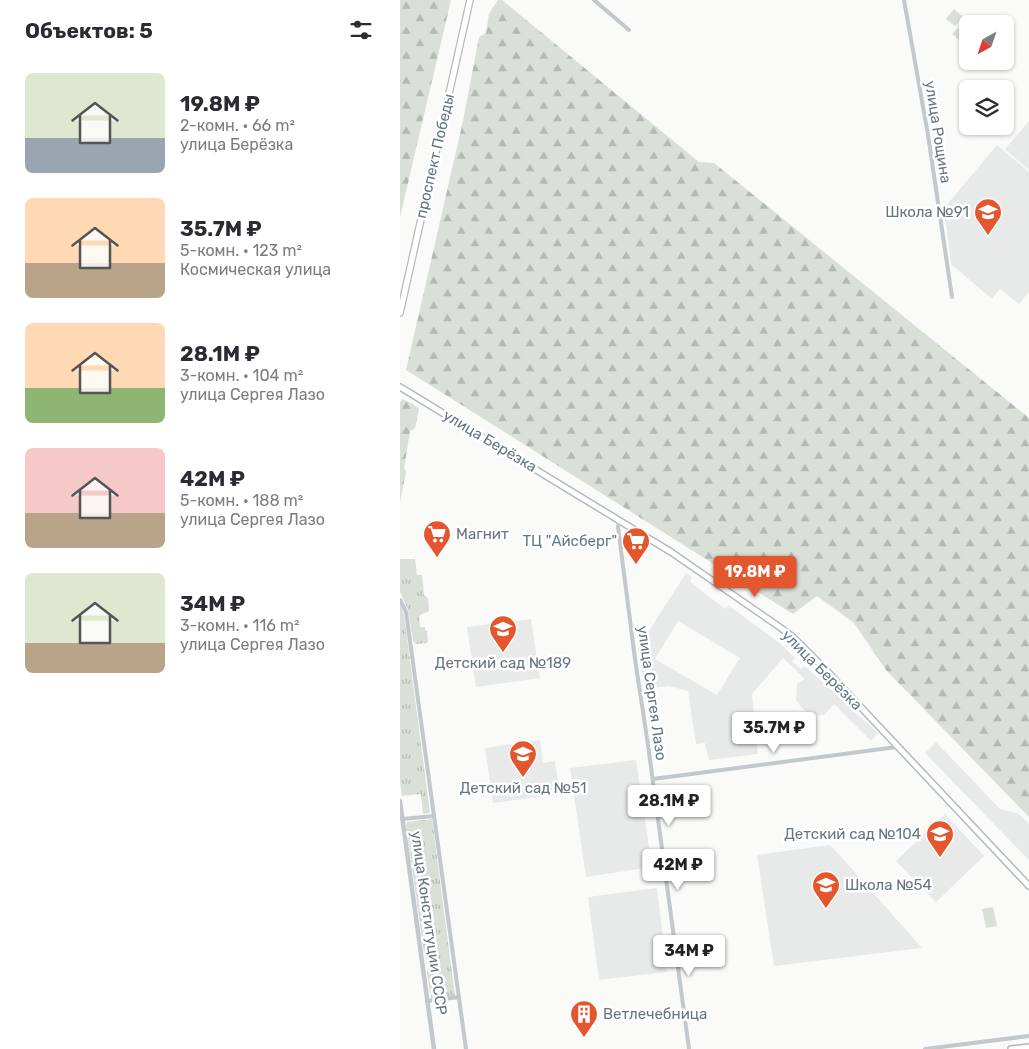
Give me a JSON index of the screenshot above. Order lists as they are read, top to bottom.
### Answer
{
  "streets": {
    "main road": ["проспект Победы", "улица Берёзка"],
    "street": ["улица Рощина", "улица Сергея Лазо", "улица Конституции СССР"]
  },
  "crossings": [
    ["улица Берёзка", "улица Сергея Лазо"]
  ],
  "places": {
    "school or university": [
      "Школа №91",
      "Детский сад №189",
      "Детский сад №51",
      "Детский сад №104",
      "Школа №54"
    ],
    "supermarket": ["Магнит", "ТЦ \"Айсберг\""],
    "building": ["Ветлечебница"]
  },
  "north": "bottom left",
  "page": {
    "heading": "Объектов: 5",
    "list": [
      {
        "name": "19.8M ₽",
        "note": "2-комн. · 66 m² · улица Берёзка"
      },
      {
        "name": "35.7M ₽",
        "note": "5-комн. · 123 m² · Космическая улица"
      },
      {
        "name": "28.1M ₽",
        "note": "3-комн. · 104 m² · улица Сергея Лазо"
      },
      {
        "name": "42M ₽",
        "note": "5-комн. · 188 m² · улица Сергея Лазо"
      },
      {
        "name": "34M ₽",
        "note": "3-комн. · 116 m² · улица Сергея Лазо"
      }
    ],
    "price": [
      "19.8M ₽",
      "35.7M ₽",
      "28.1M ₽",
      "42M ₽",
      "34M ₽"
    ]
  }
}
